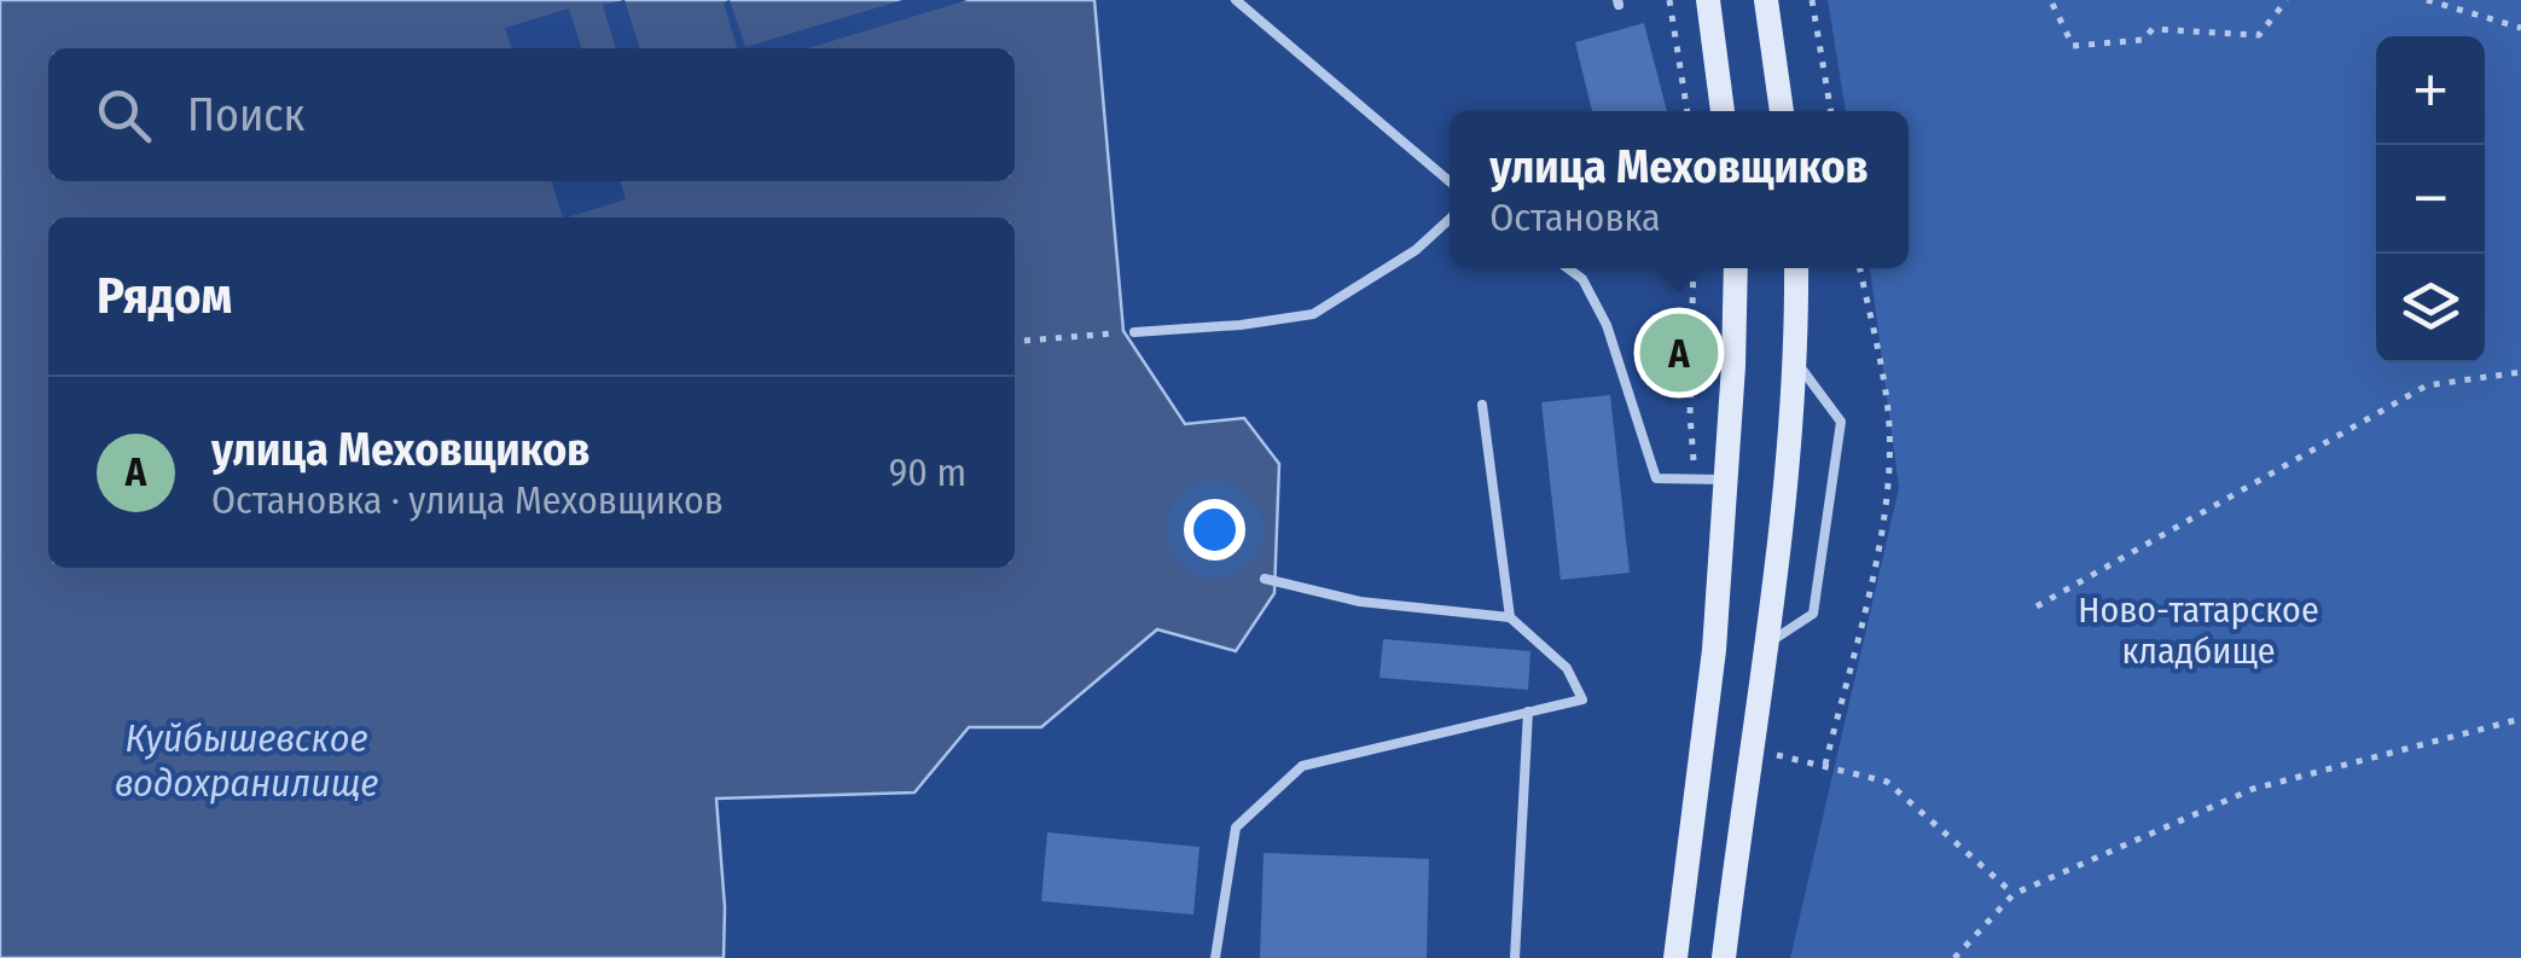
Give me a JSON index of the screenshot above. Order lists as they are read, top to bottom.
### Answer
{
  "water": ["Куйбышевское водохранилище"],
  "parks": ["Ново-татарское кладбище"],
  "page": {
    "map_buttons": ["+", "−"],
    "search": "Поиск",
    "popup": ["улица Меховщиков", "Остановка"],
    "heading": "Рядом",
    "pins": "A",
    "list": [
      {
        "mark": "A",
        "name": "улица Меховщиков",
        "note": "Остановка · улица Меховщиков",
        "value": "90 m"
      }
    ]
  }
}
